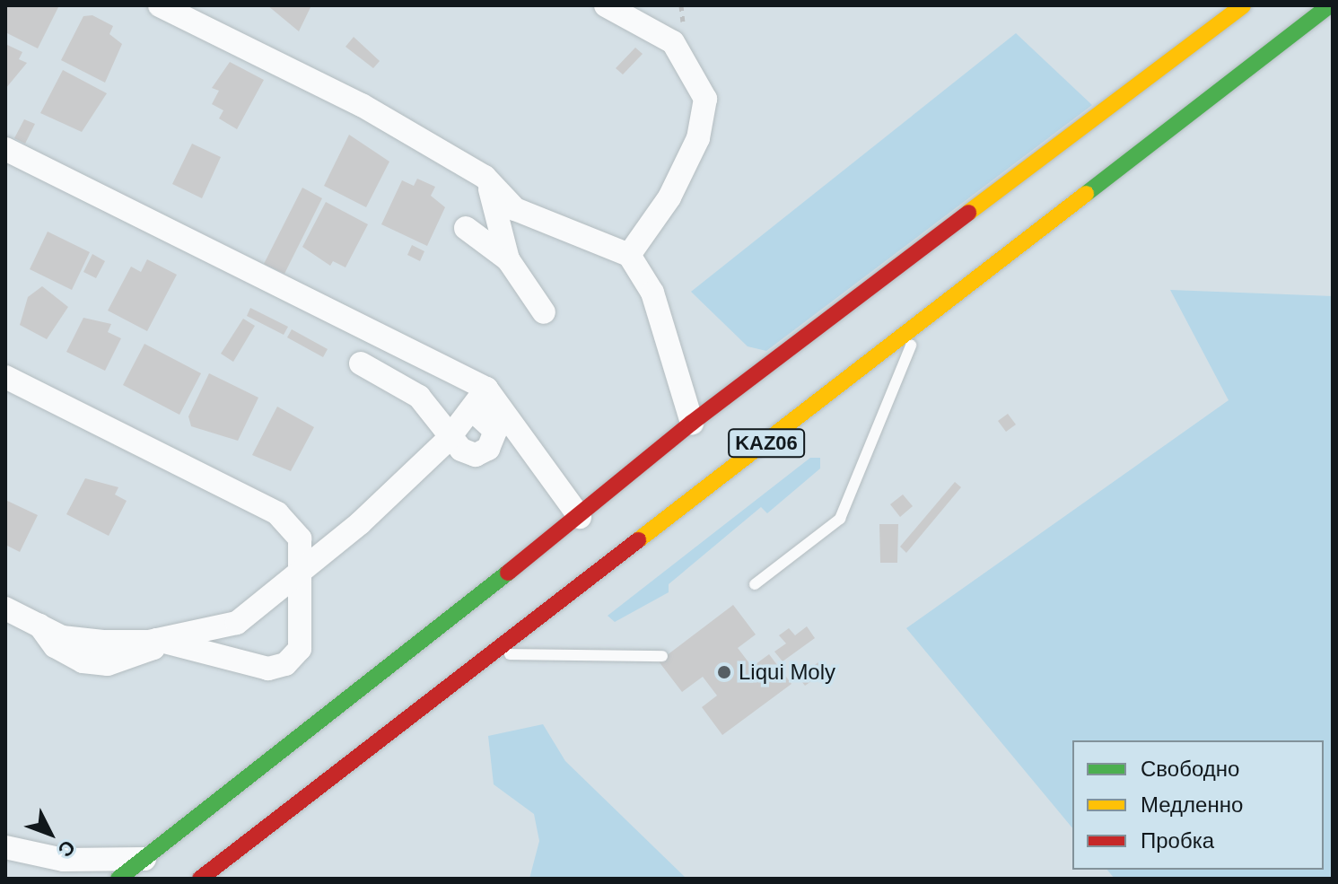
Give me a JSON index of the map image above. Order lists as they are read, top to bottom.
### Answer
{
  "streets": {
    "highway": ["KАZ06"]
  },
  "places": ["Liqui Moly"],
  "legend": ["Свободно", "Медленно", "Пробка"],
  "north": "bottom right"
}
